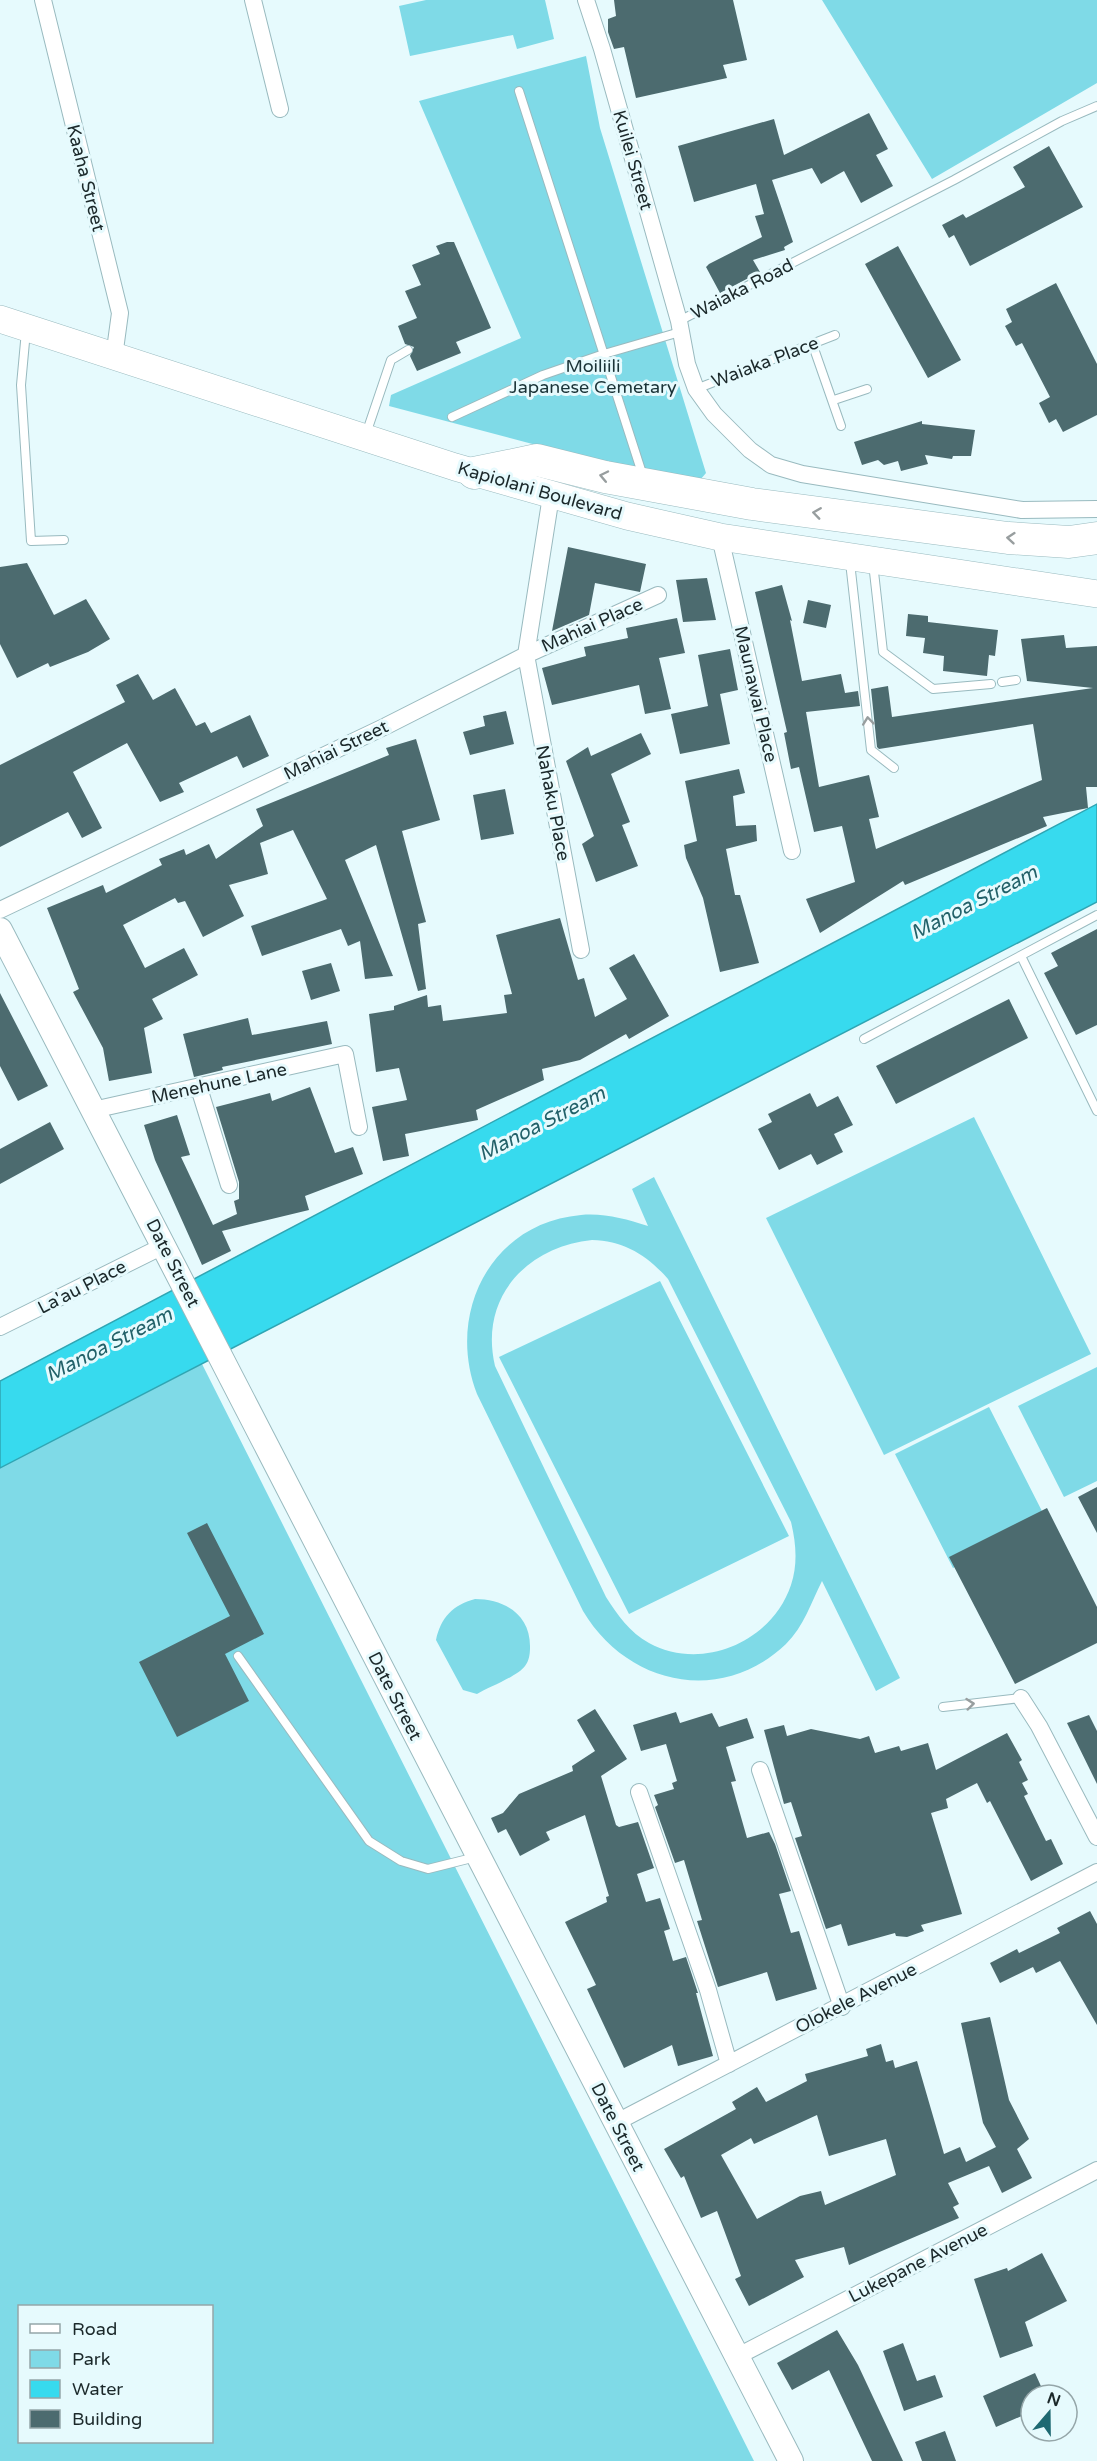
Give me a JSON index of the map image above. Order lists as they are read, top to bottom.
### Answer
{
  "streets": {
    "main road": ["Kapiolani Boulevard"],
    "street": [
      "Kuilei Street",
      "Kaaha Street",
      "Waiaka Road",
      "Mahiai Place",
      "Maunawai Place",
      "Mahiai Street",
      "Nahaku Place",
      "Menehune Lane",
      "Date Street",
      "La'au Place",
      "Olokele Avenue",
      "Lukepane Avenue"
    ],
    "lane": ["Waiaka Place"]
  },
  "crossings": [
    ["Kuilei Street", "Waiaka Road"],
    ["Kaaha Street", "Kapiolani Boulevard"],
    ["Waiaka Road", "Waiaka Place"],
    ["Kapiolani Boulevard", "Maunawai Place"],
    ["Mahiai Place", "Mahiai Street"],
    ["Mahiai Place", "Nahaku Place"],
    ["Mahiai Street", "Nahaku Place"],
    ["Menehune Lane", "Date Street"],
    ["Date Street", "La'au Place"],
    ["Date Street", "Olokele Avenue"],
    ["Date Street", "Lukepane Avenue"]
  ],
  "water": ["Manoa Stream"],
  "parks": ["Moiliili Japanese Cemetary"],
  "legend": [
    "Road",
    "Park",
    "Water",
    "Building"
  ],
  "north": "top"
}
